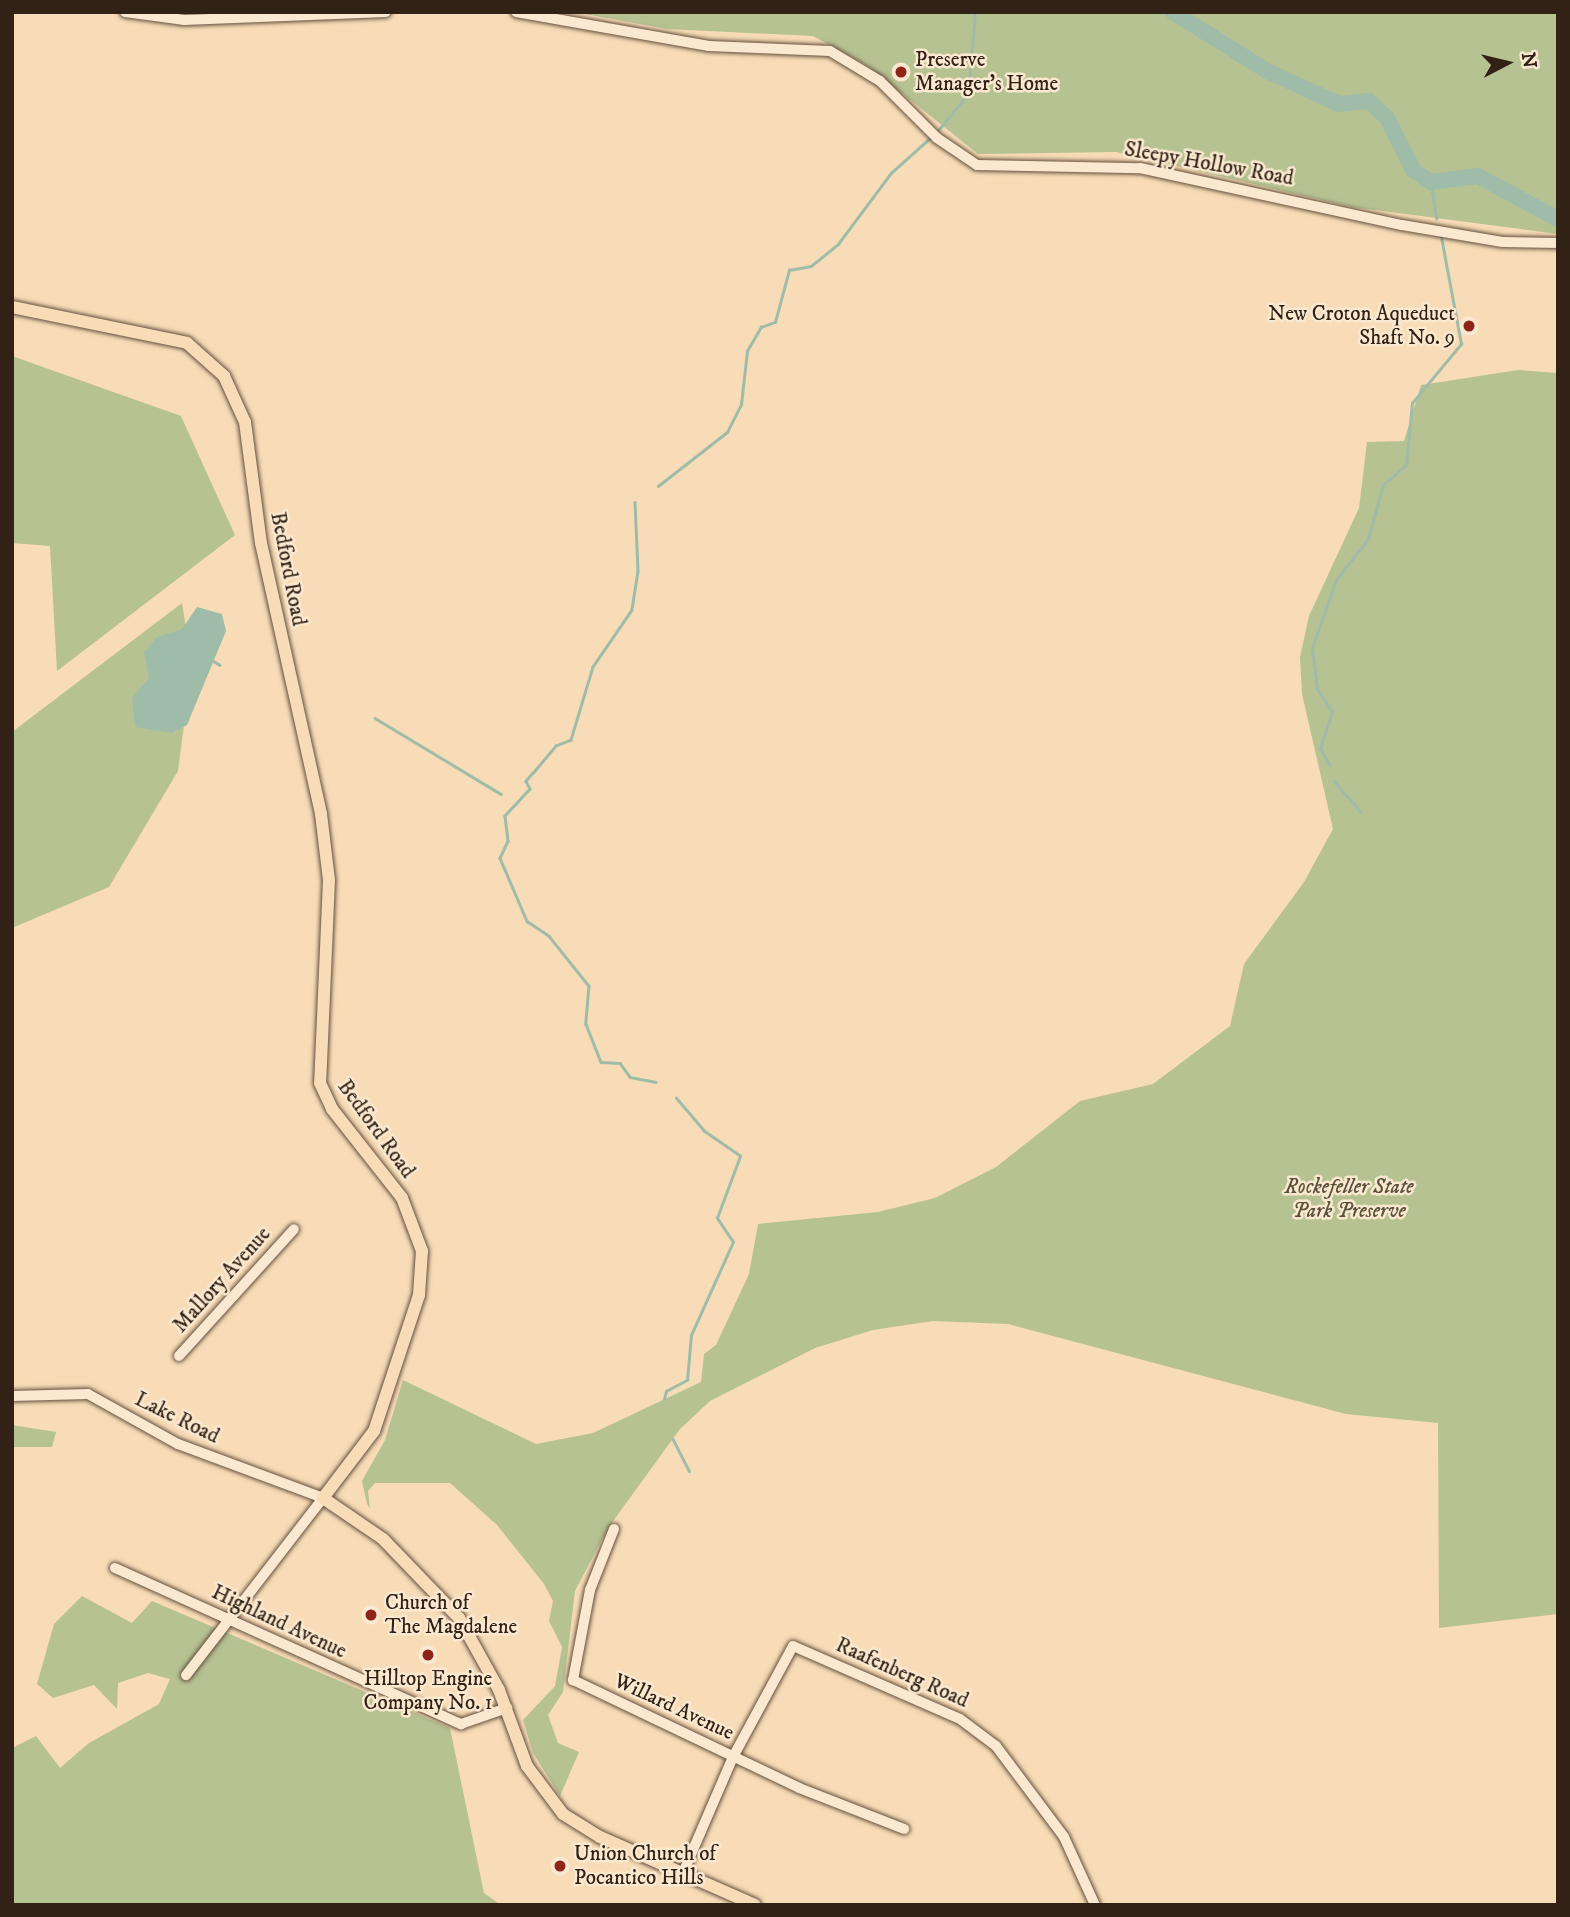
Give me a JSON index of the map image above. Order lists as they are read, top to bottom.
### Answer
{
  "streets": {
    "main road": ["Bedford Road"],
    "street": [
      "Sleepy Hollow Road",
      "Mallory Avenue",
      "Lake Road",
      "Highland Avenue",
      "Raafenberg Road",
      "Willard Avenue"
    ]
  },
  "crossings": [
    ["Bedford Road", "Lake Road"],
    ["Raafenberg Road", "Willard Avenue"]
  ],
  "parks": ["Rockefeller State Park Preserve"],
  "places": [
    "Preserve Manager's Home",
    "New Croton Aqueduct Shaft No. 9",
    "Church of The Magdalene",
    "Hilltop Engine Company No. 1",
    "Union Church of Pocantico Hills"
  ],
  "north": "right"
}
